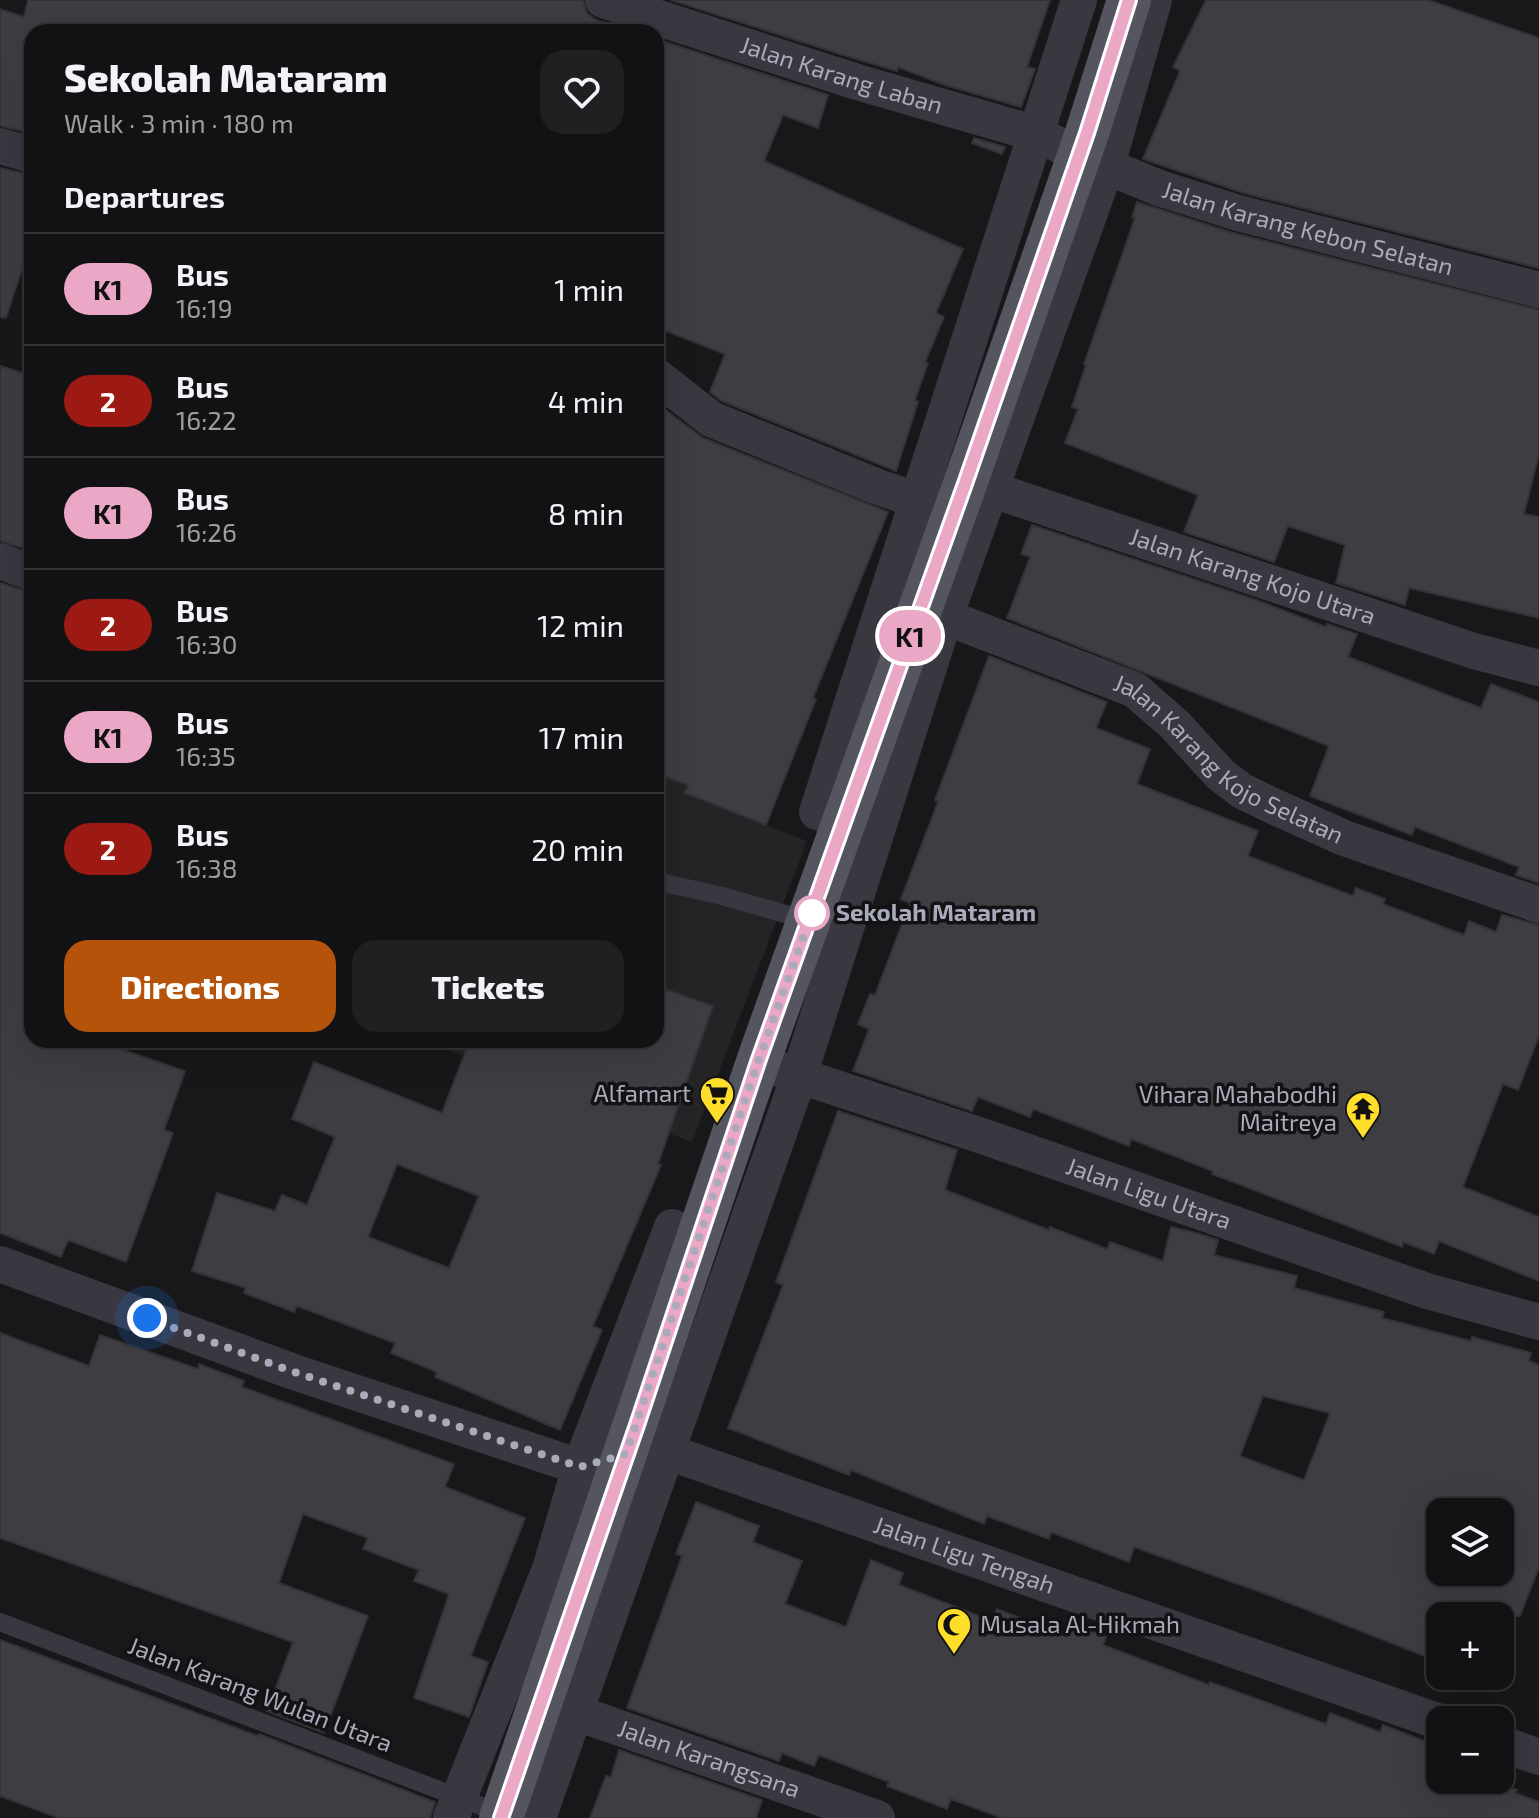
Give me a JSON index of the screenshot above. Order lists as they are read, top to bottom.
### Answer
{
  "streets": {
    "street": [
      "Jalan Karang Laban",
      "Jalan Karang Kebon Selatan",
      "Jalan Karang Kojo Utara",
      "Jalan Karang Kojo Selatan",
      "Jalan Ligu Utara",
      "Jalan Ligu Tengah",
      "Jalan Karangsana"
    ],
    "lane": ["Jalan Karang Wulan Utara"]
  },
  "crossings": [
    ["Jalan Karang Laban", "Jalan Karang Kebon Selatan"]
  ],
  "places": {
    "other": ["Sekolah Mataram"],
    "supermarket": ["Alfamart"],
    "temple": ["Vihara Mahabodhi Maitreya"],
    "mosque": ["Musala Al-Hikmah"]
  },
  "lines": ["bus line K1"],
  "page": {
    "on_map": "K1",
    "heading": [
      ["Sekolah Mataram", "Walk · 3 min · 180 m"],
      "Departures"
    ],
    "list": [
      {
        "mark": "K1",
        "name": "Bus",
        "note": "16:19",
        "value": "1 min"
      },
      {
        "mark": "2",
        "name": "Bus",
        "note": "16:22",
        "value": "4 min"
      },
      {
        "mark": "K1",
        "name": "Bus",
        "note": "16:26",
        "value": "8 min"
      },
      {
        "mark": "2",
        "name": "Bus",
        "note": "16:30",
        "value": "12 min"
      },
      {
        "mark": "K1",
        "name": "Bus",
        "note": "16:35",
        "value": "17 min"
      },
      {
        "mark": "2",
        "name": "Bus",
        "note": "16:38",
        "value": "20 min"
      }
    ],
    "buttons": ["Directions", "Tickets"],
    "map_buttons": ["+", "−"]
  }
}
